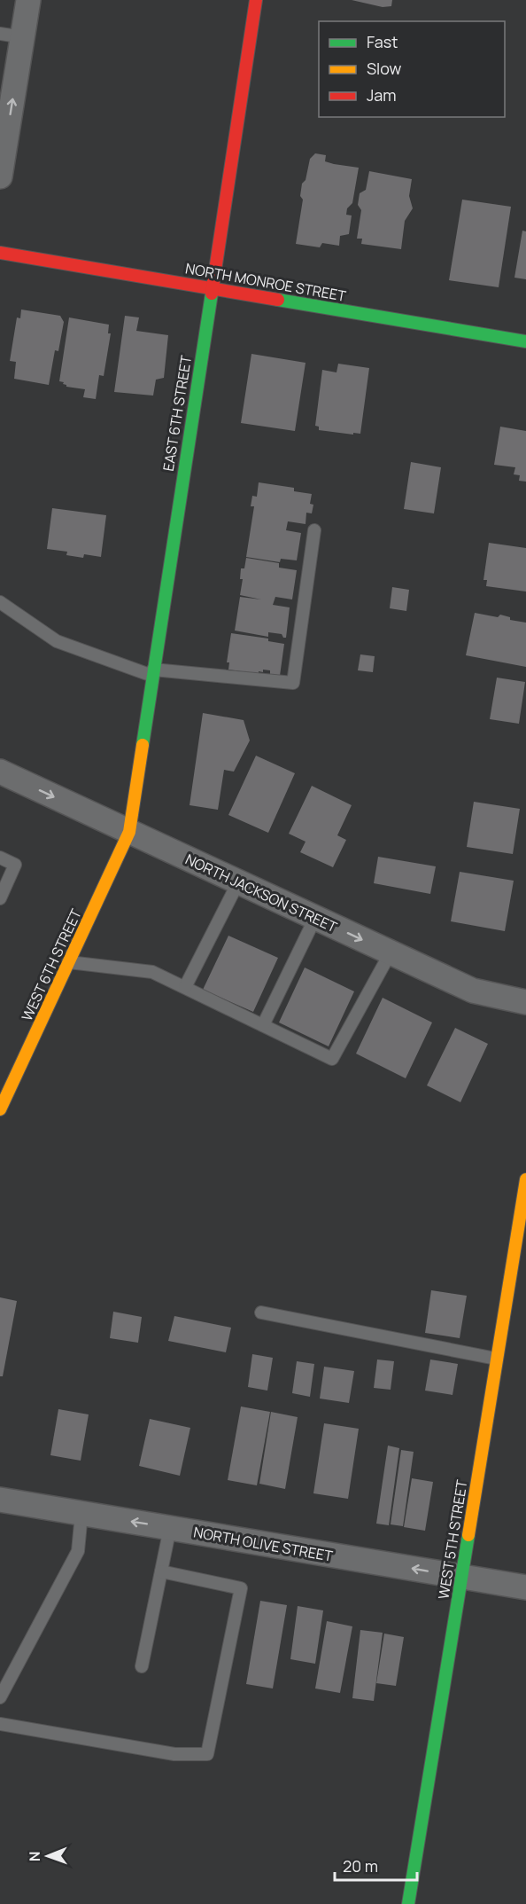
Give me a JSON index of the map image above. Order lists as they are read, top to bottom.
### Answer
{
  "streets": {
    "street": [
      "NORTH MONROE STREET",
      "EAST 6TH STREET",
      "NORTH JACKSON STREET",
      "WEST 6TH STREET",
      "WEST 5TH STREET",
      "NORTH OLIVE STREET"
    ]
  },
  "crossings": [
    ["NORTH MONROE STREET", "EAST 6TH STREET"],
    ["EAST 6TH STREET", "NORTH JACKSON STREET"],
    ["EAST 6TH STREET", "WEST 6TH STREET"],
    ["NORTH JACKSON STREET", "WEST 6TH STREET"],
    ["WEST 5TH STREET", "NORTH OLIVE STREET"]
  ],
  "one_way": ["NORTH JACKSON STREET", "NORTH OLIVE STREET"],
  "legend": ["Fast", "Slow", "Jam"],
  "scale_bar": "20 m",
  "north": "left"
}
